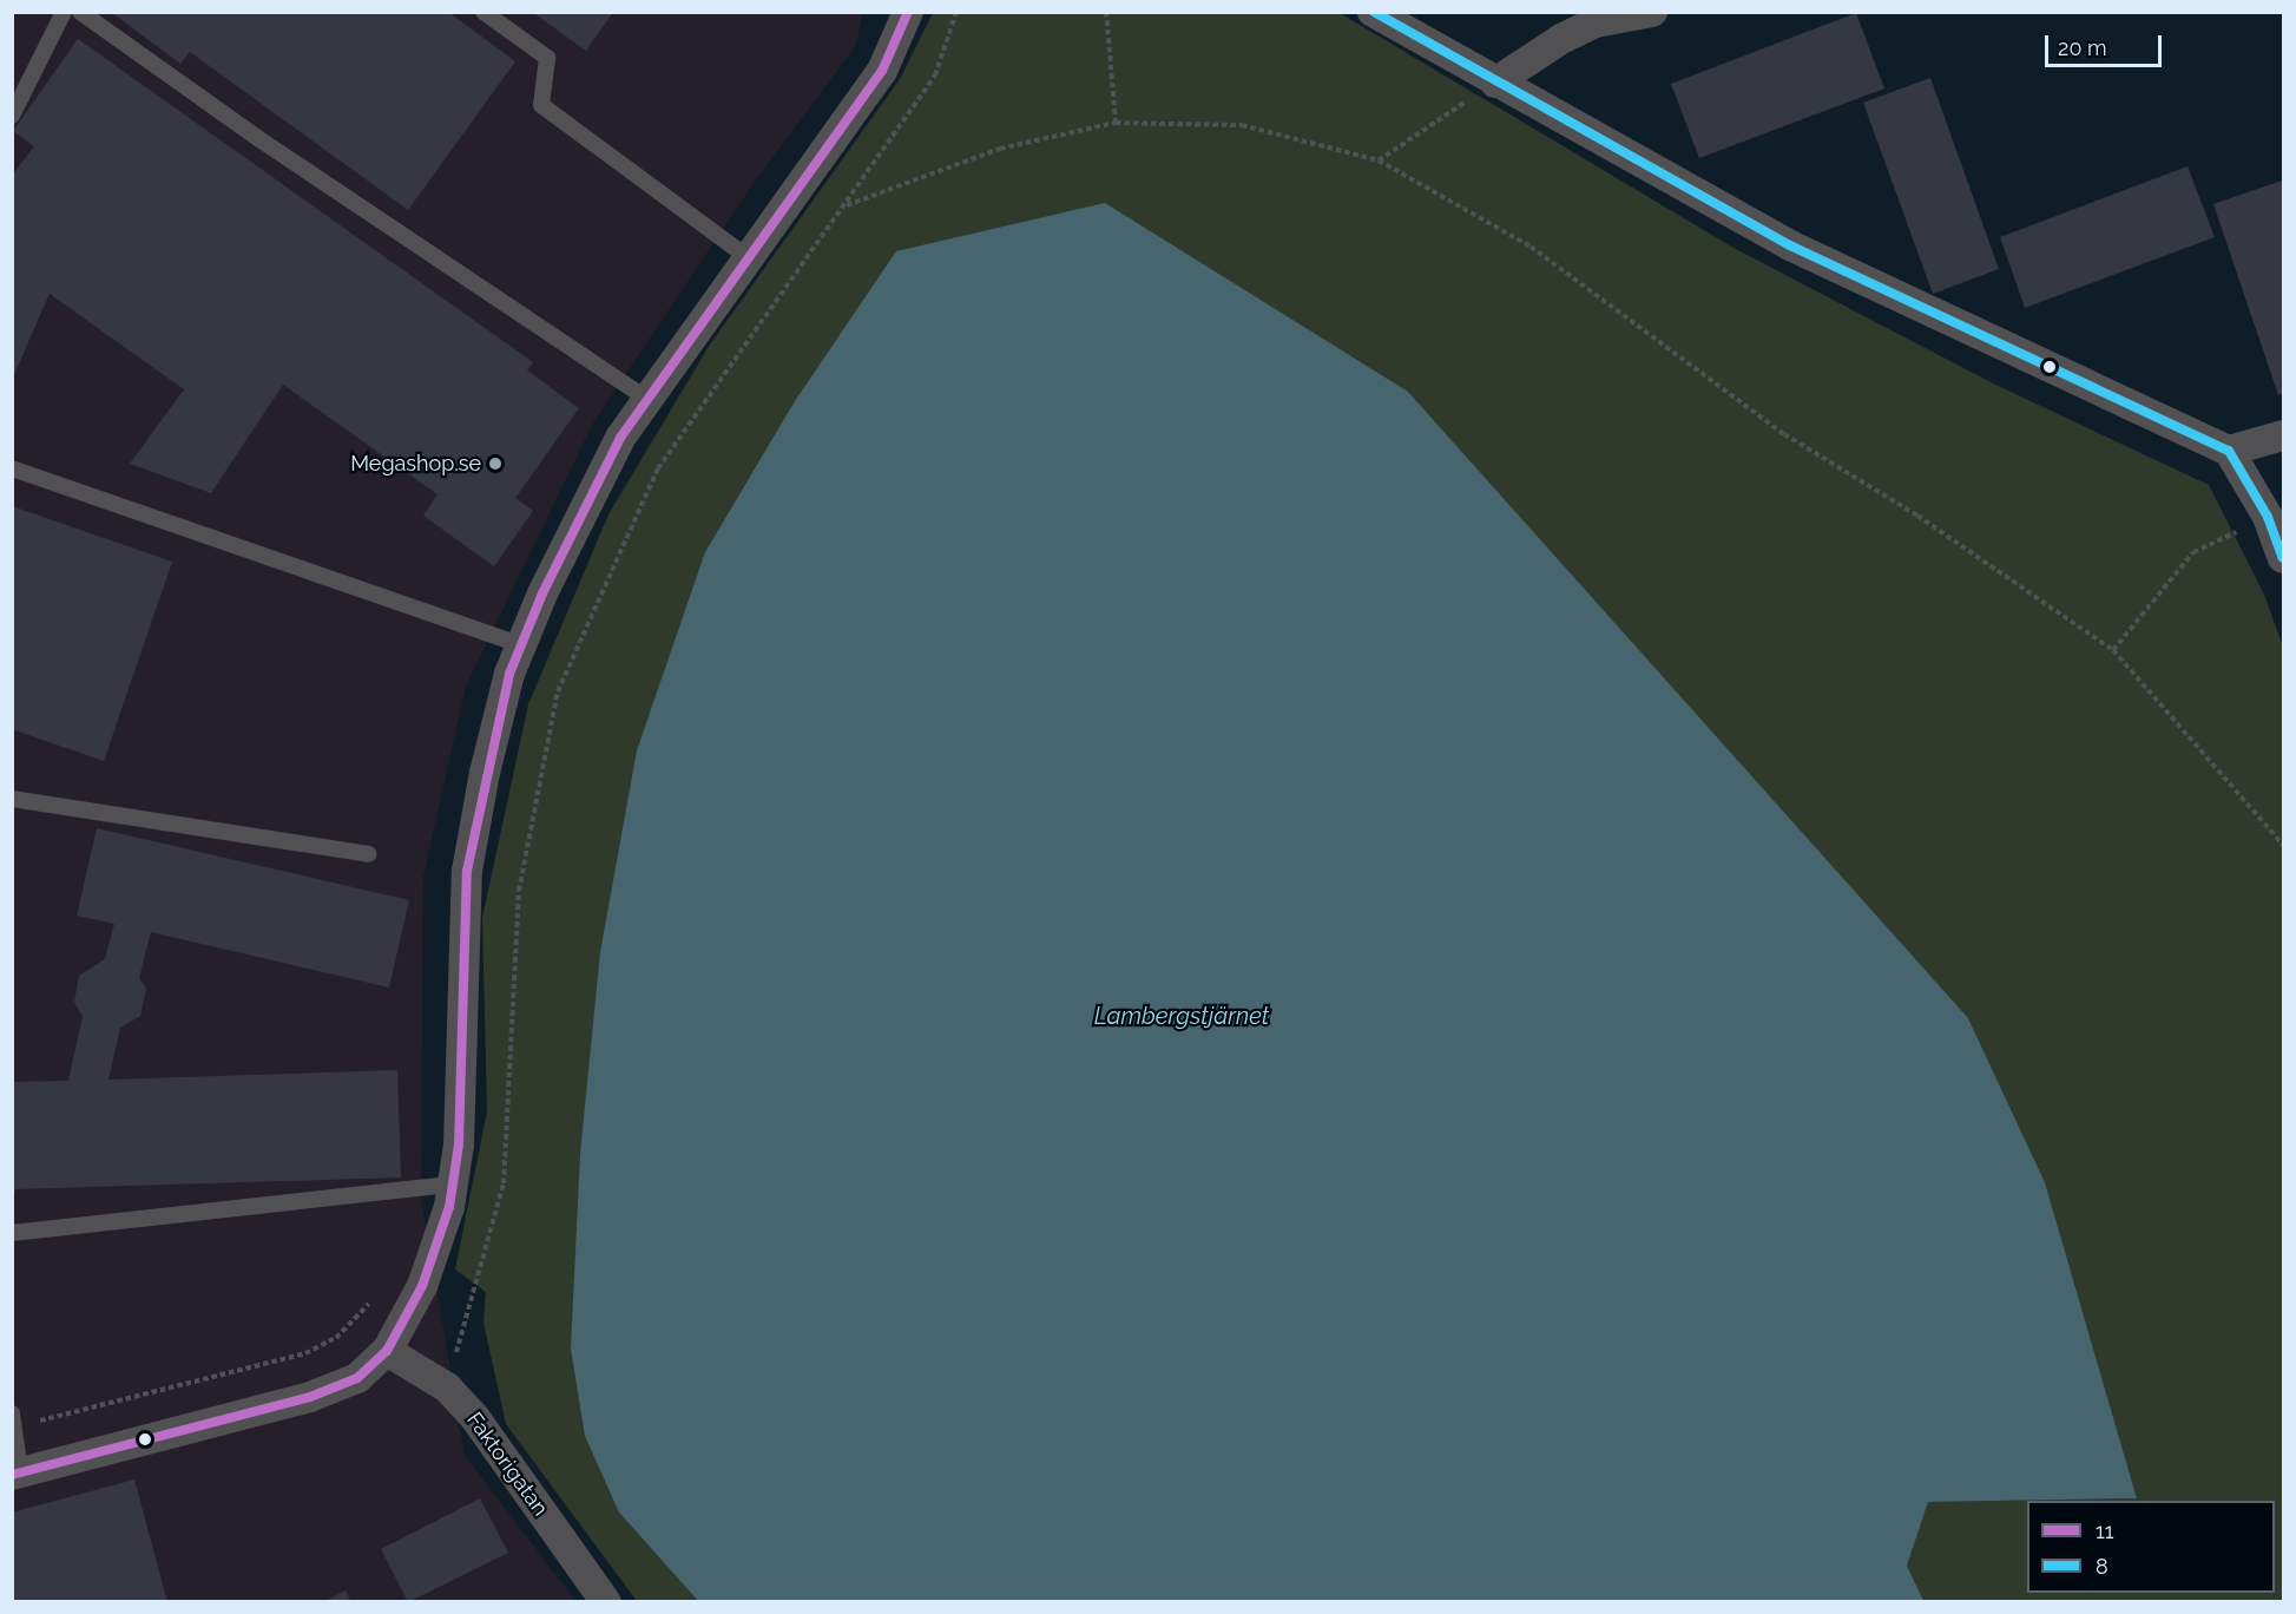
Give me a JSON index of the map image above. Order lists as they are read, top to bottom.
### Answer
{
  "streets": {
    "street": ["Faktorigatan"]
  },
  "water": ["Lambergstjärnet"],
  "places": ["Megashop.se"],
  "lines": ["transit line 11", "transit line 8"],
  "legend": ["11", "8"],
  "scale_bar": "20 m"
}
